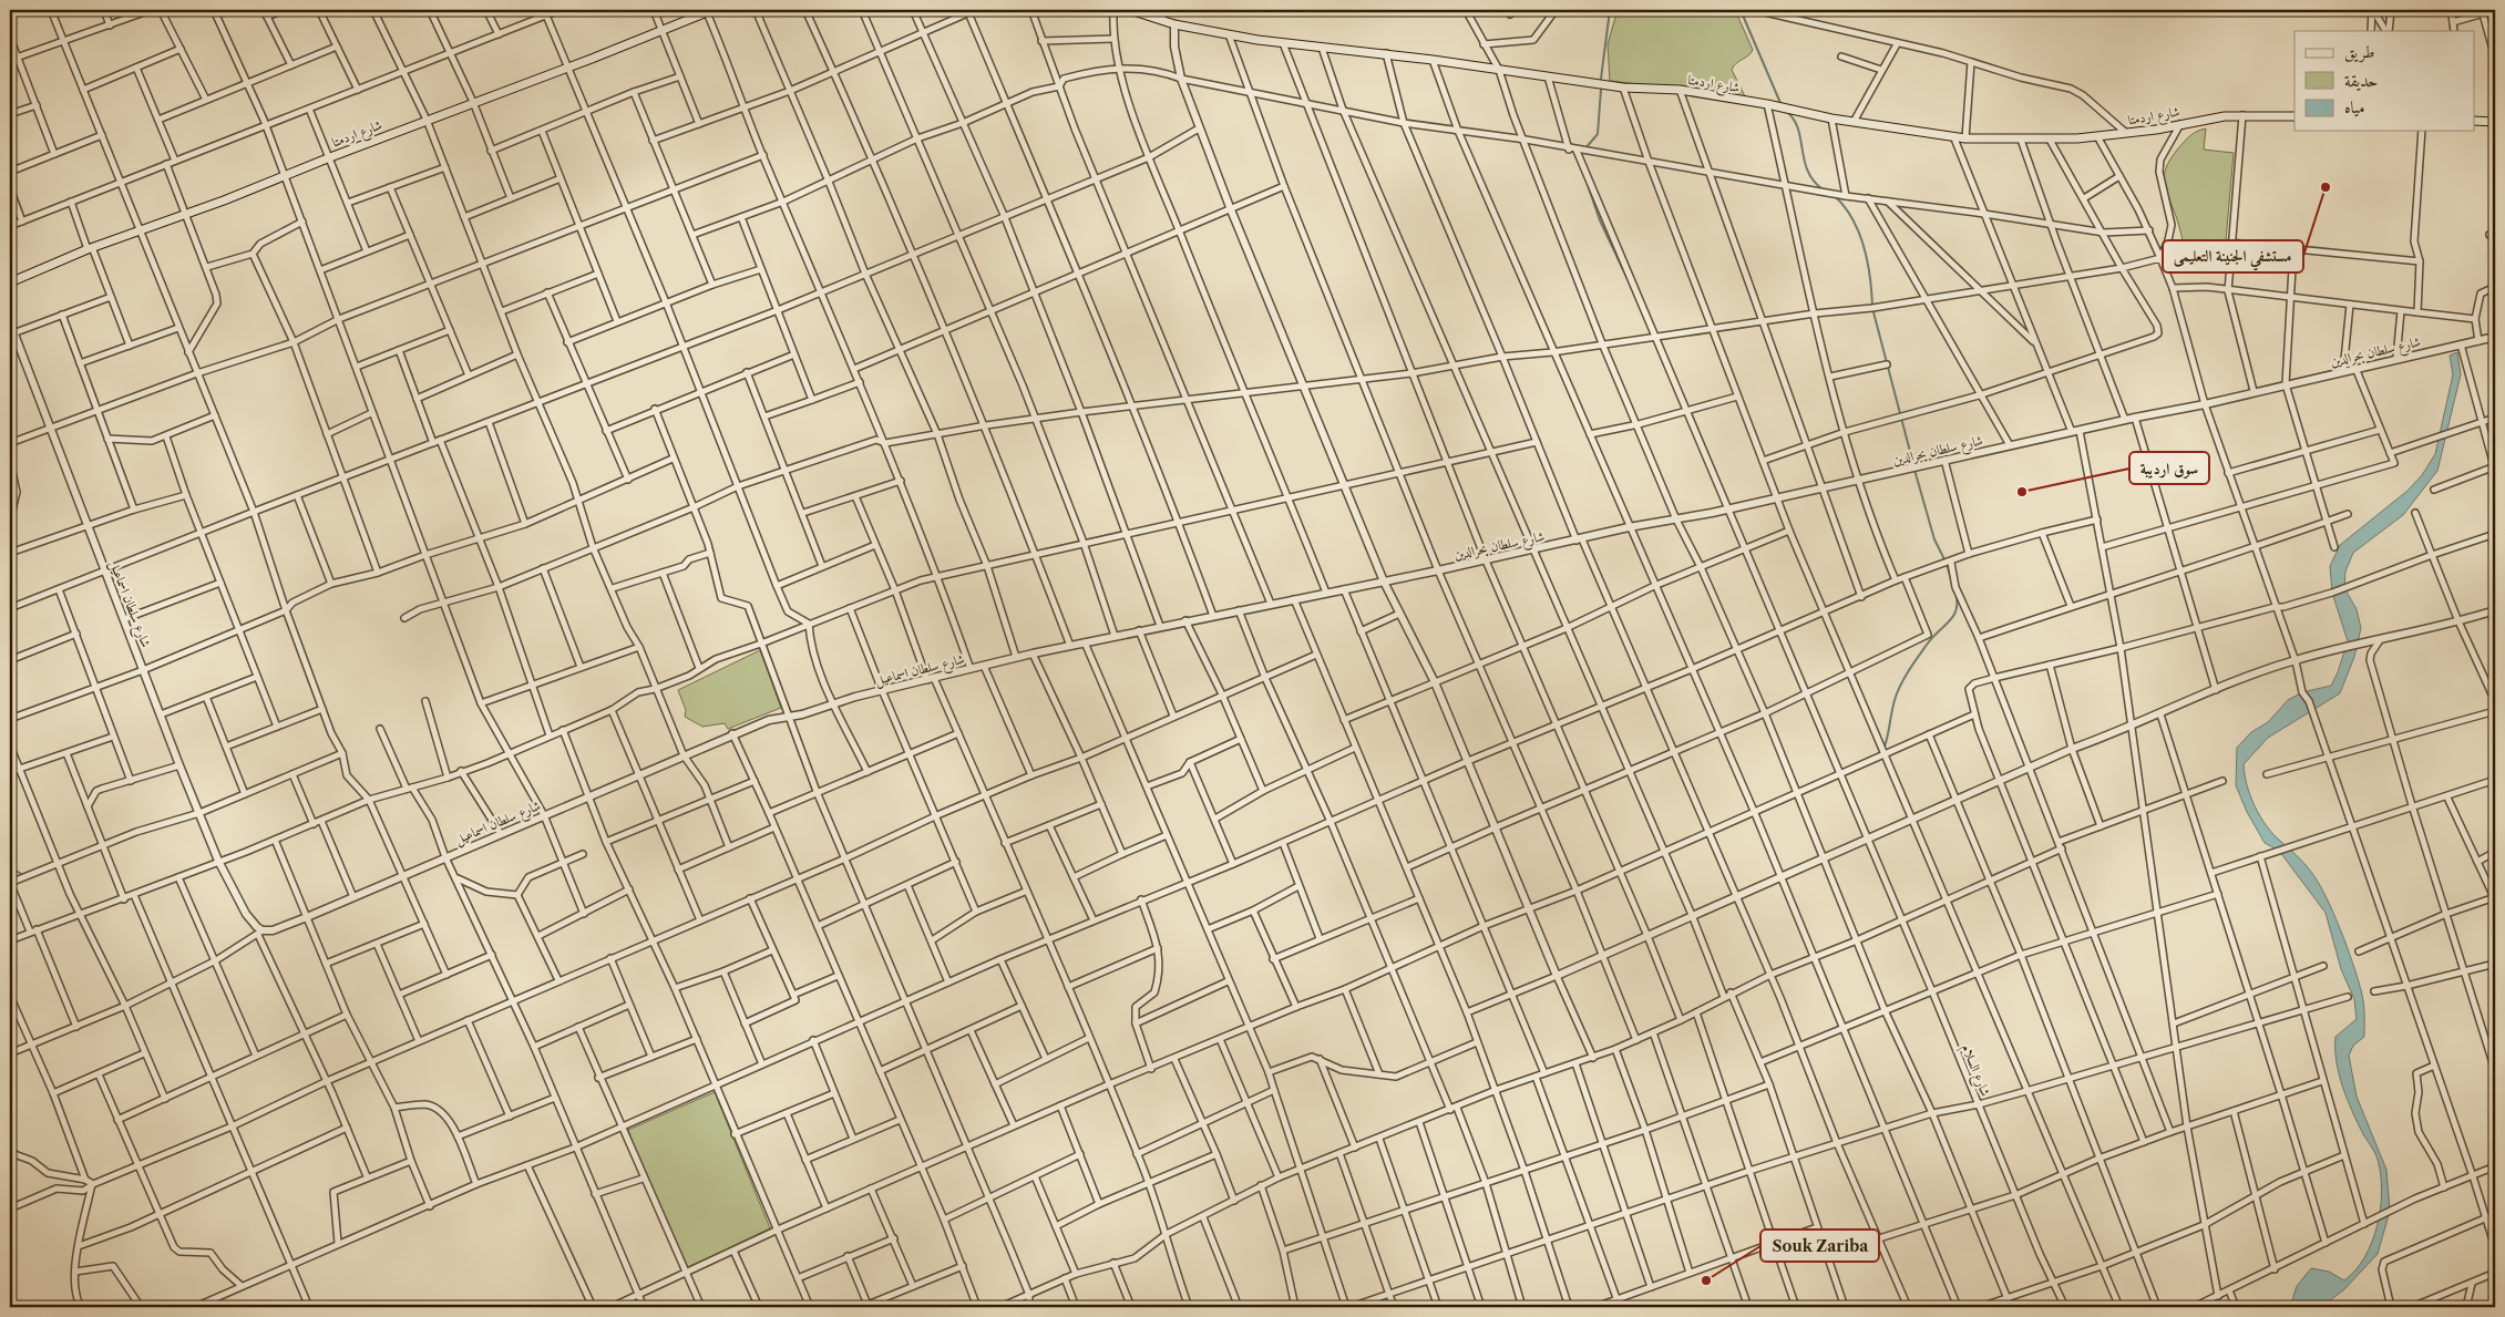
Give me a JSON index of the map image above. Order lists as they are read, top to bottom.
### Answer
{
  "streets": {
    "main road": ["شارع اردمتا"],
    "street": ["شارع سلطان بحرالدين", "شارع سلطان اسماعيل", "شارع السلام"]
  },
  "crossings": [
    ["شارع سلطان بحرالدين", "شارع سلطان اسماعيل"],
    ["شارع سلطان بحرالدين", "شارع السلام"]
  ],
  "places": ["مستشفي الجنينة التعليمى", "سوق ارديبة", "Souk Zariba"],
  "legend": ["طريق", "حديقة", "مياه"]
}
